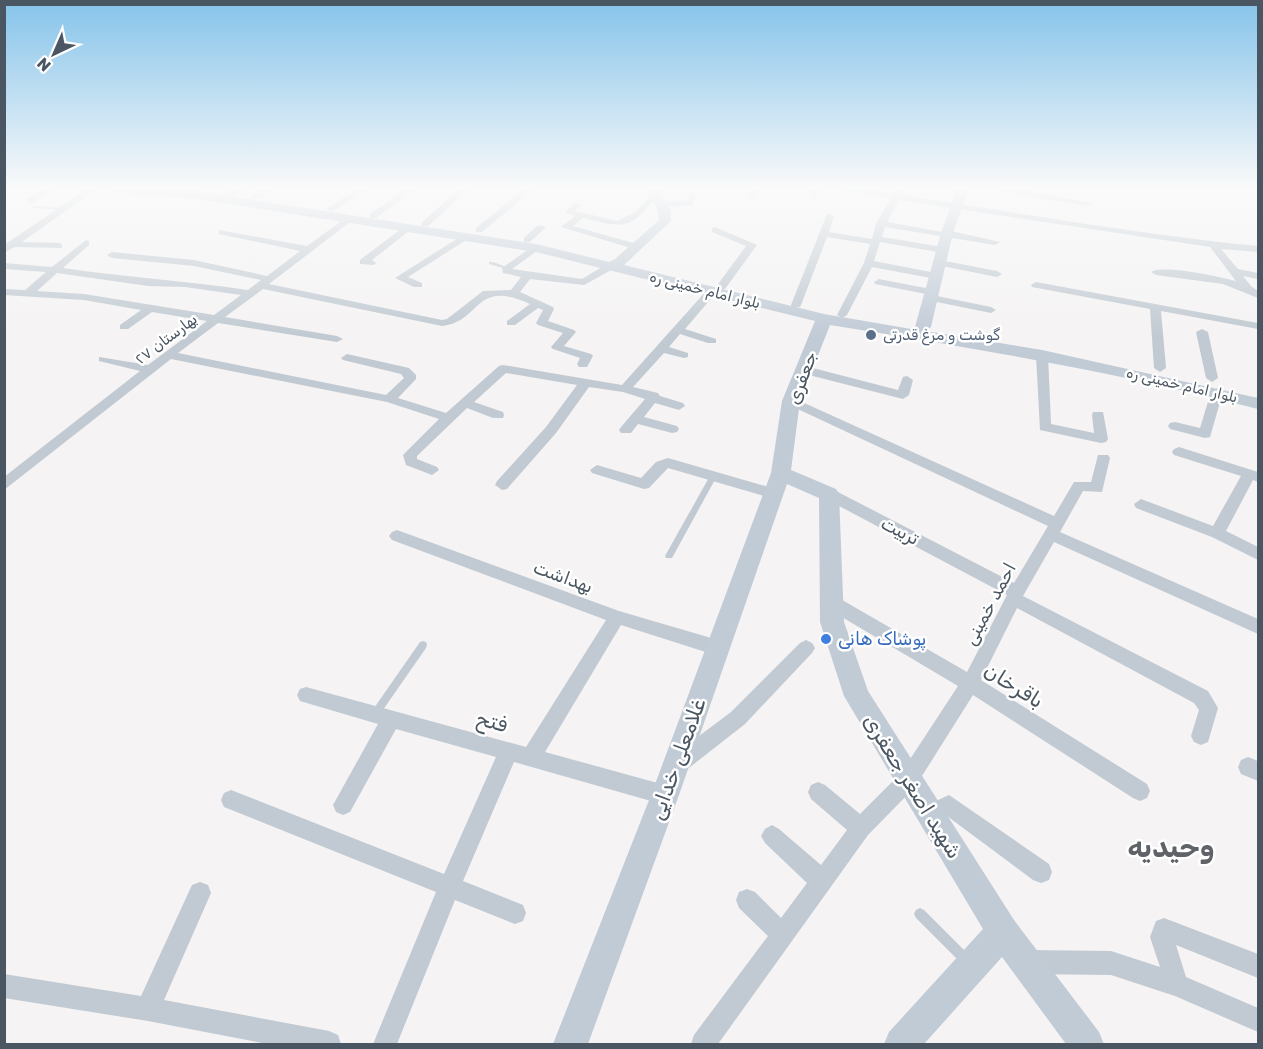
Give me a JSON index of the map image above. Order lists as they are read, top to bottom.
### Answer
{
  "streets": {
    "main road": [
      "بلوار امام خمینی ره",
      "جعفری",
      "تربیت",
      "غلامعلی خدایی",
      "شهید اصغر جعفری"
    ],
    "street": [
      "بهارستان ۲۷",
      "بهداشت",
      "احمد خمینی",
      "باقرخان",
      "فتح"
    ]
  },
  "crossings": [
    ["بلوار امام خمینی ره", "جعفری"],
    ["جعفری", "تربیت"],
    ["جعفری", "غلامعلی خدایی"],
    ["تربیت", "احمد خمینی"],
    ["تربیت", "غلامعلی خدایی"],
    ["تربیت", "شهید اصغر جعفری"],
    ["بهداشت", "غلامعلی خدایی"],
    ["احمد خمینی", "باقرخان"],
    ["احمد خمینی", "شهید اصغر جعفری"],
    ["باقرخان", "شهید اصغر جعفری"],
    ["فتح", "غلامعلی خدایی"]
  ],
  "districts": ["وحیدیه"],
  "places": ["گوشت و مرغ قدرتی", "پوشاک هانی"],
  "north": "bottom left"
}
